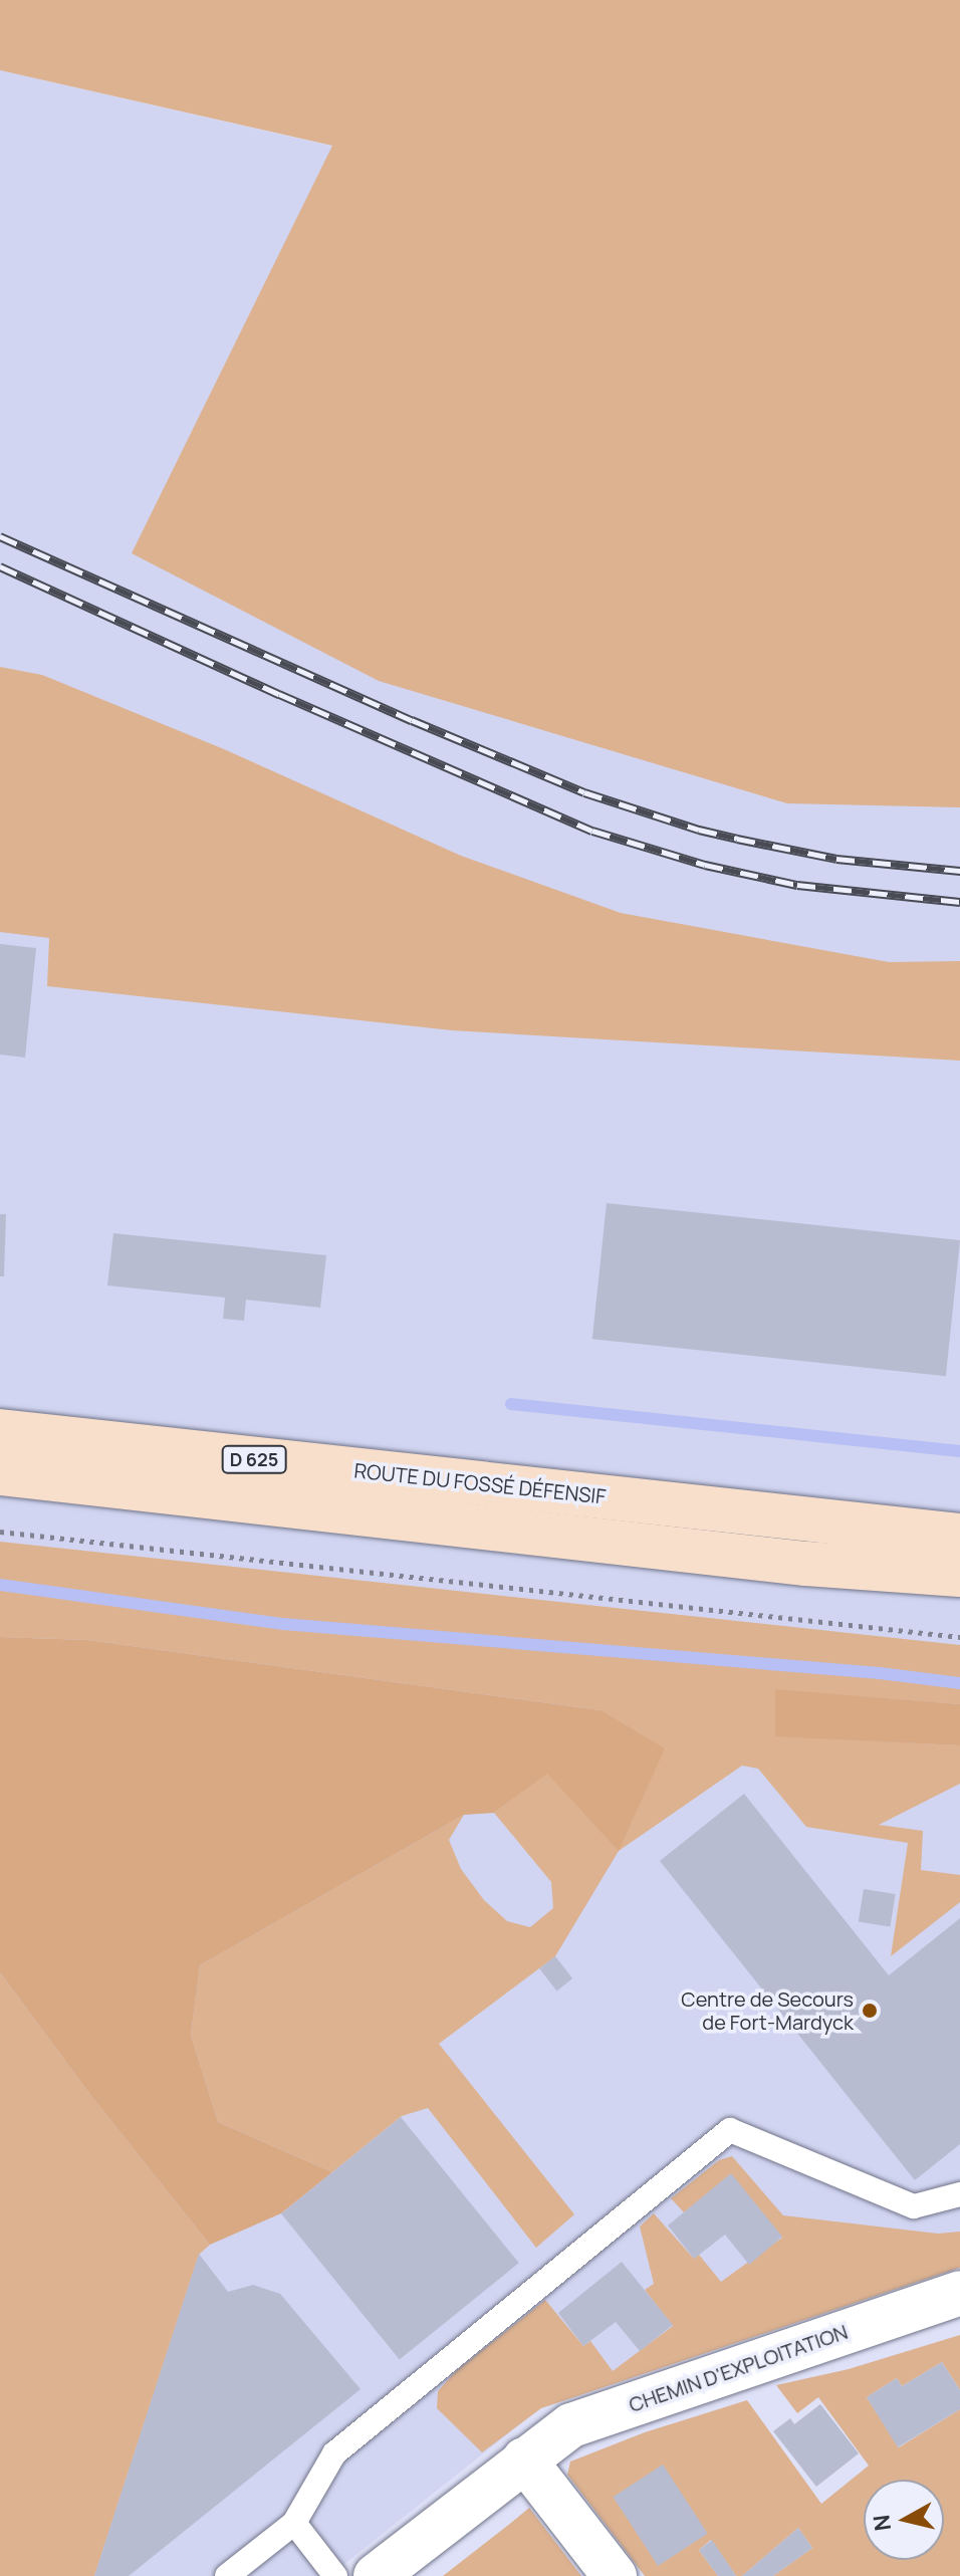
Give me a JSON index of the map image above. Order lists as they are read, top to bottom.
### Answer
{
  "streets": {
    "main road": ["D 625", "ROUTE DU FOSSÉ DÉFENSIF"],
    "street": ["CHEMIN D'EXPLOITATION"]
  },
  "places": ["Centre de Secours de Fort-Mardyck"],
  "north": "left"
}
